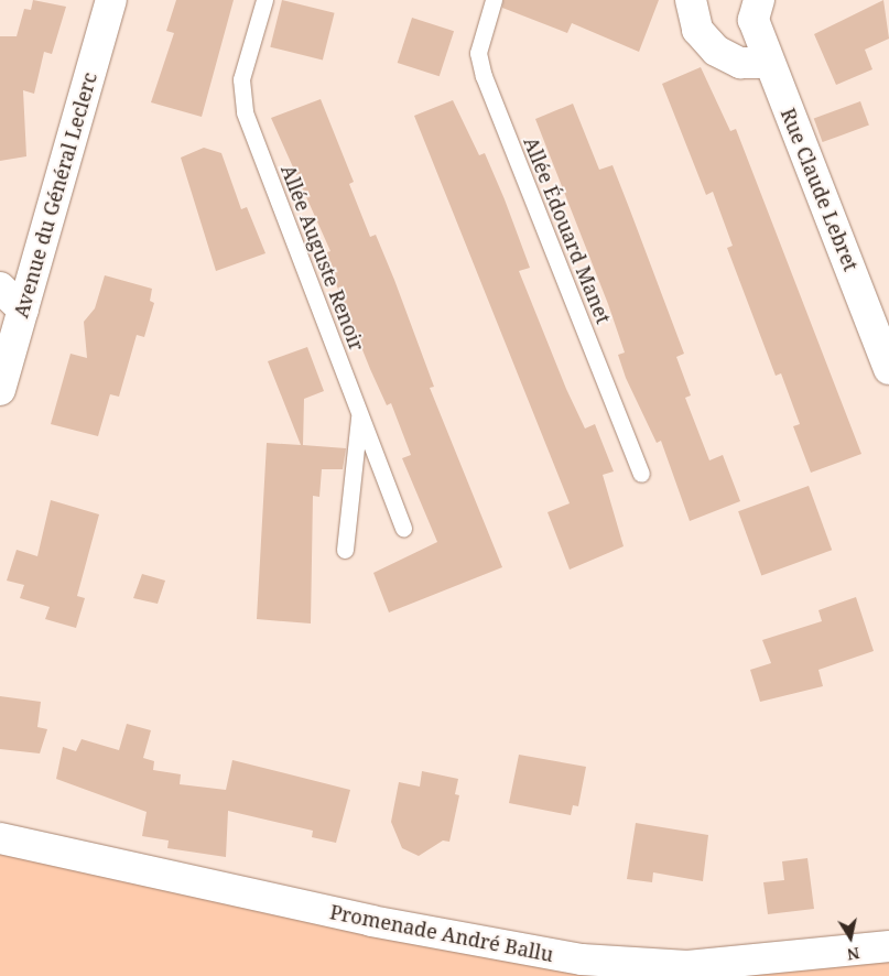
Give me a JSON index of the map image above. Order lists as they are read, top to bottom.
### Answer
{
  "streets": {
    "street": ["Rue Claude Lebret", "Avenue du Général Leclerc", "Promenade André Ballu"],
    "lane": ["Allée Édouard Manet", "Allée Auguste Renoir"]
  },
  "north": "bottom"
}
